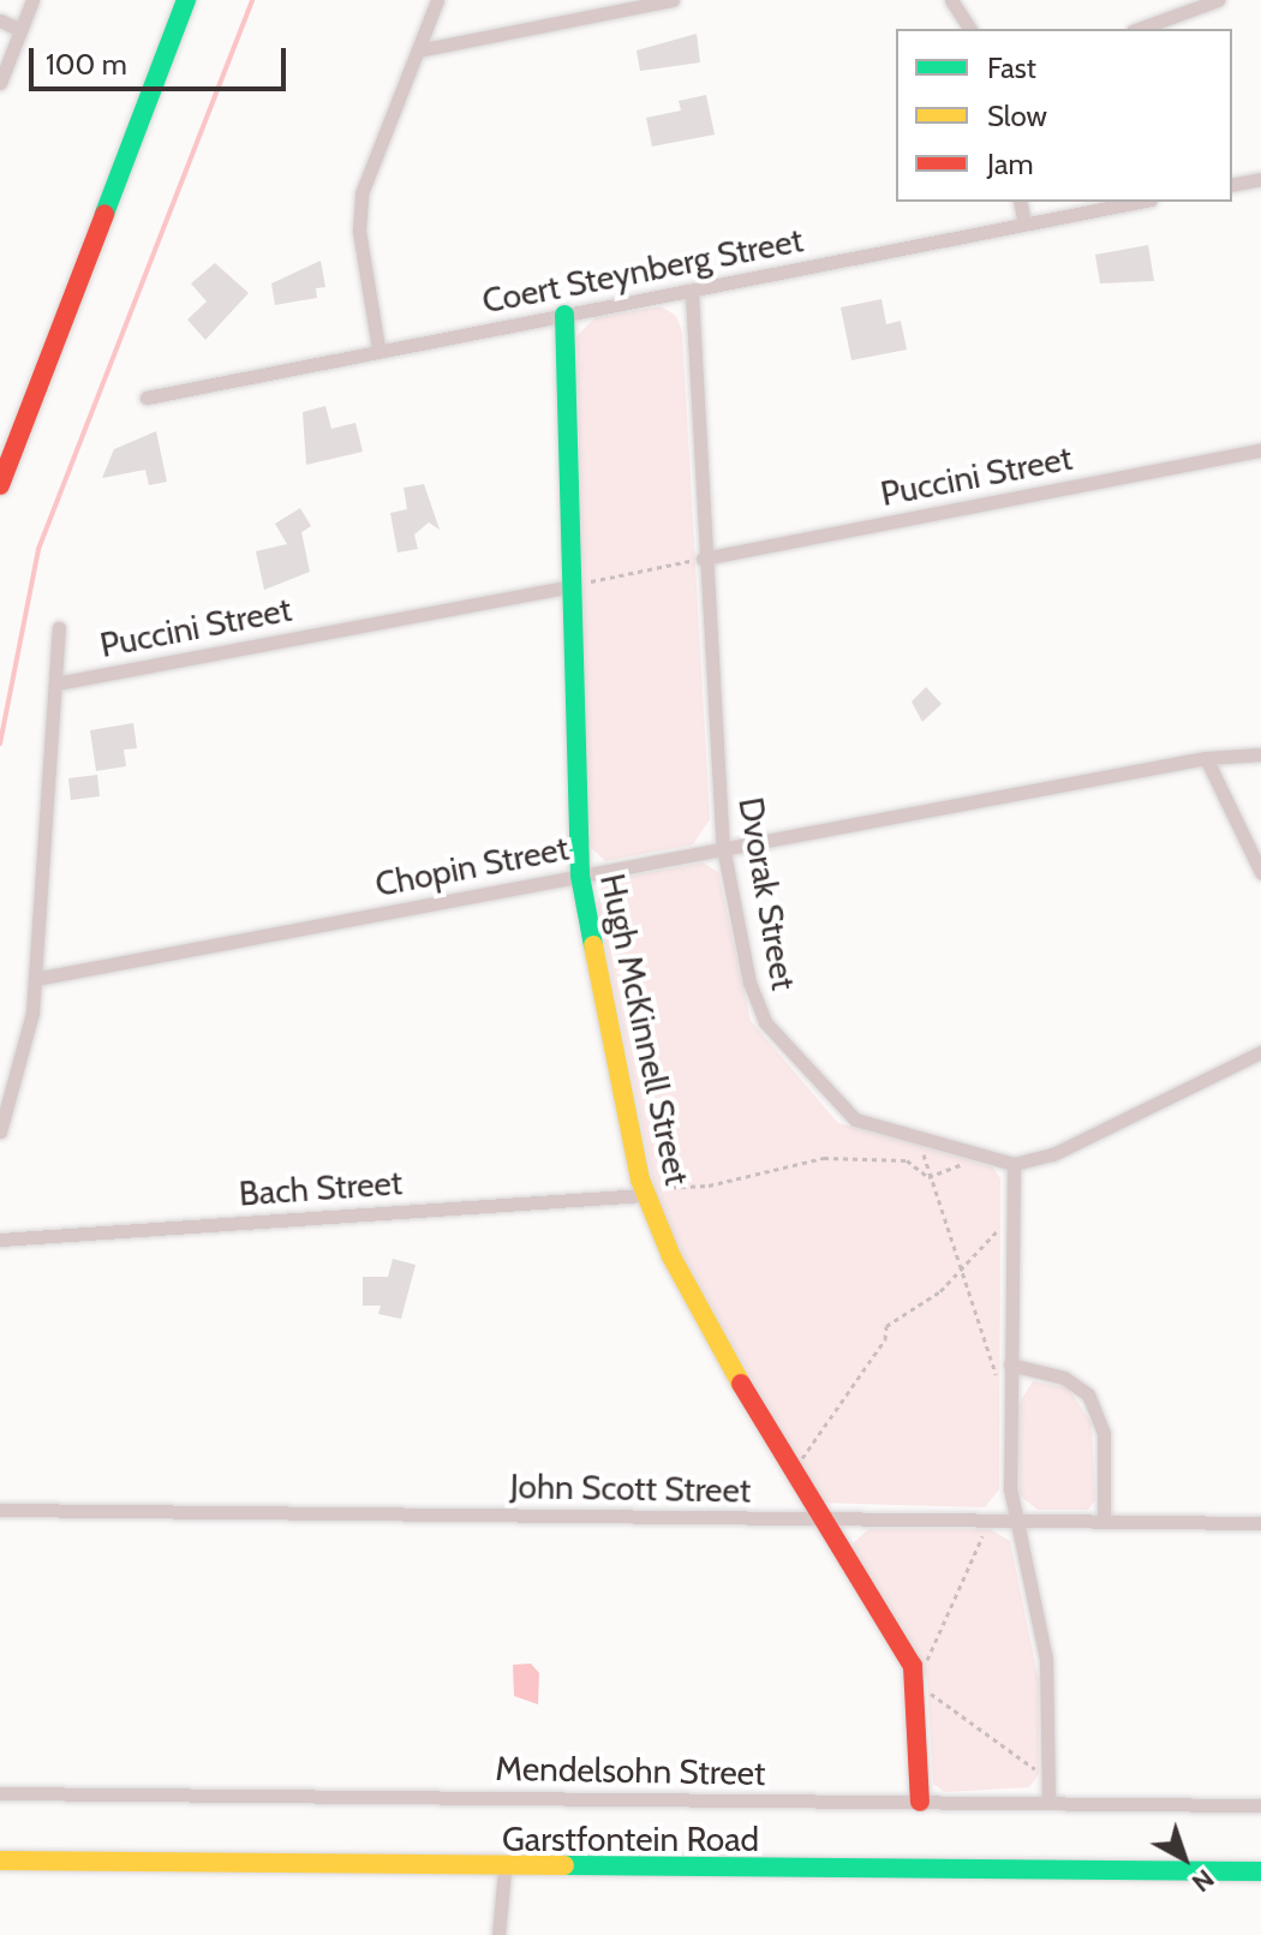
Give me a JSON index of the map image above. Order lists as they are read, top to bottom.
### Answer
{
  "streets": {
    "main road": ["Hugh McKinnell Street", "Garstfontein Road"],
    "street": [
      "Coert Steynberg Street",
      "Puccini Street",
      "Chopin Street",
      "Dvorak Street",
      "Bach Street",
      "John Scott Street",
      "Mendelsohn Street"
    ]
  },
  "crossings": [
    ["Coert Steynberg Street", "Dvorak Street"],
    ["Coert Steynberg Street", "Hugh McKinnell Street"],
    ["Puccini Street", "Dvorak Street"],
    ["Puccini Street", "Hugh McKinnell Street"],
    ["Chopin Street", "Dvorak Street"],
    ["Chopin Street", "Hugh McKinnell Street"],
    ["Hugh McKinnell Street", "Bach Street"],
    ["Hugh McKinnell Street", "John Scott Street"]
  ],
  "legend": ["Fast", "Slow", "Jam"],
  "scale_bar": "100 m",
  "north": "bottom right"
}
